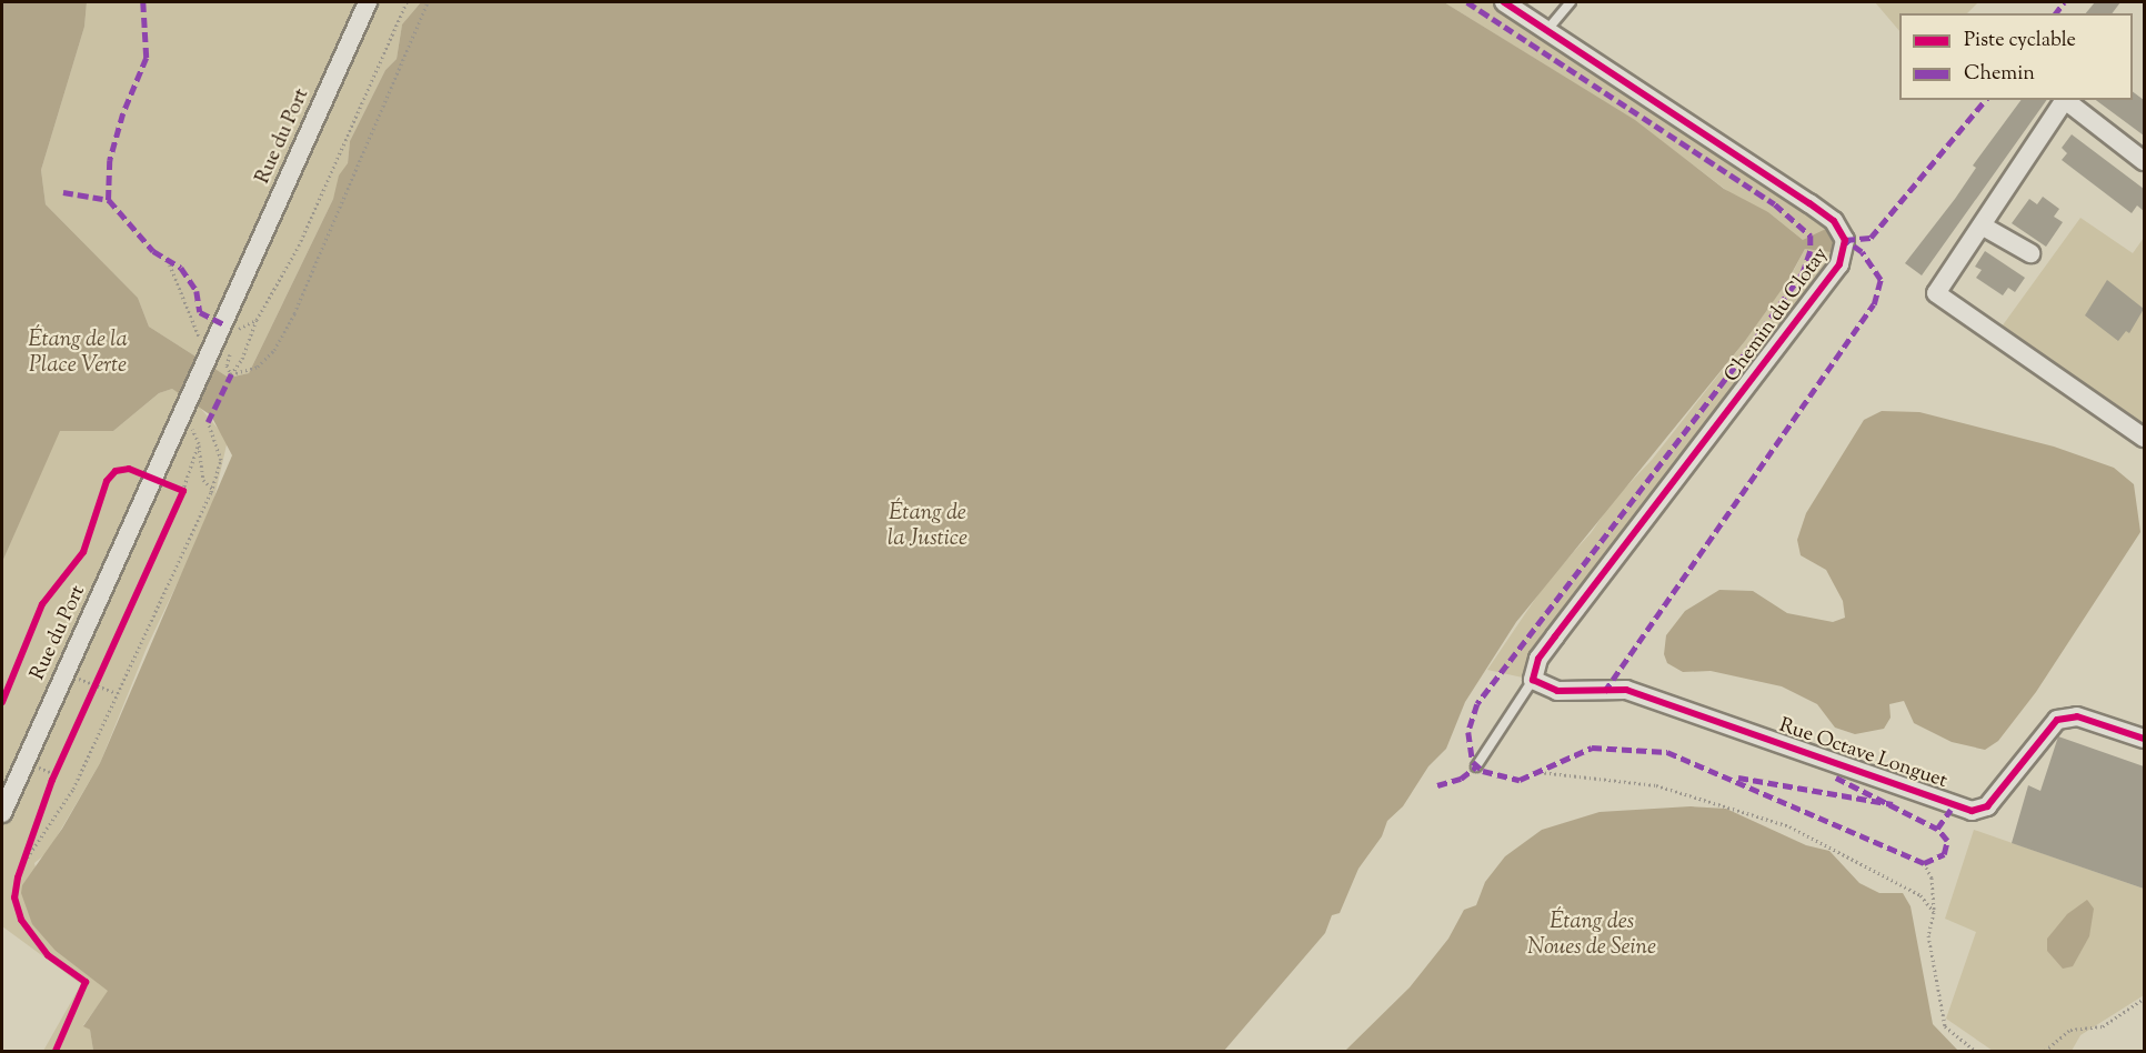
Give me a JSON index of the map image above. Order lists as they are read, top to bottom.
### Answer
{
  "streets": {
    "street": ["Rue du Port", "Chemin du Clotay", "Rue Octave Longuet"]
  },
  "crossings": [
    ["Chemin du Clotay", "Rue Octave Longuet"]
  ],
  "water": ["Étang de la Place Verte", "Étang de la Justice", "Étang des Noues de Seine"],
  "legend": ["Piste cyclable", "Chemin"]
}
